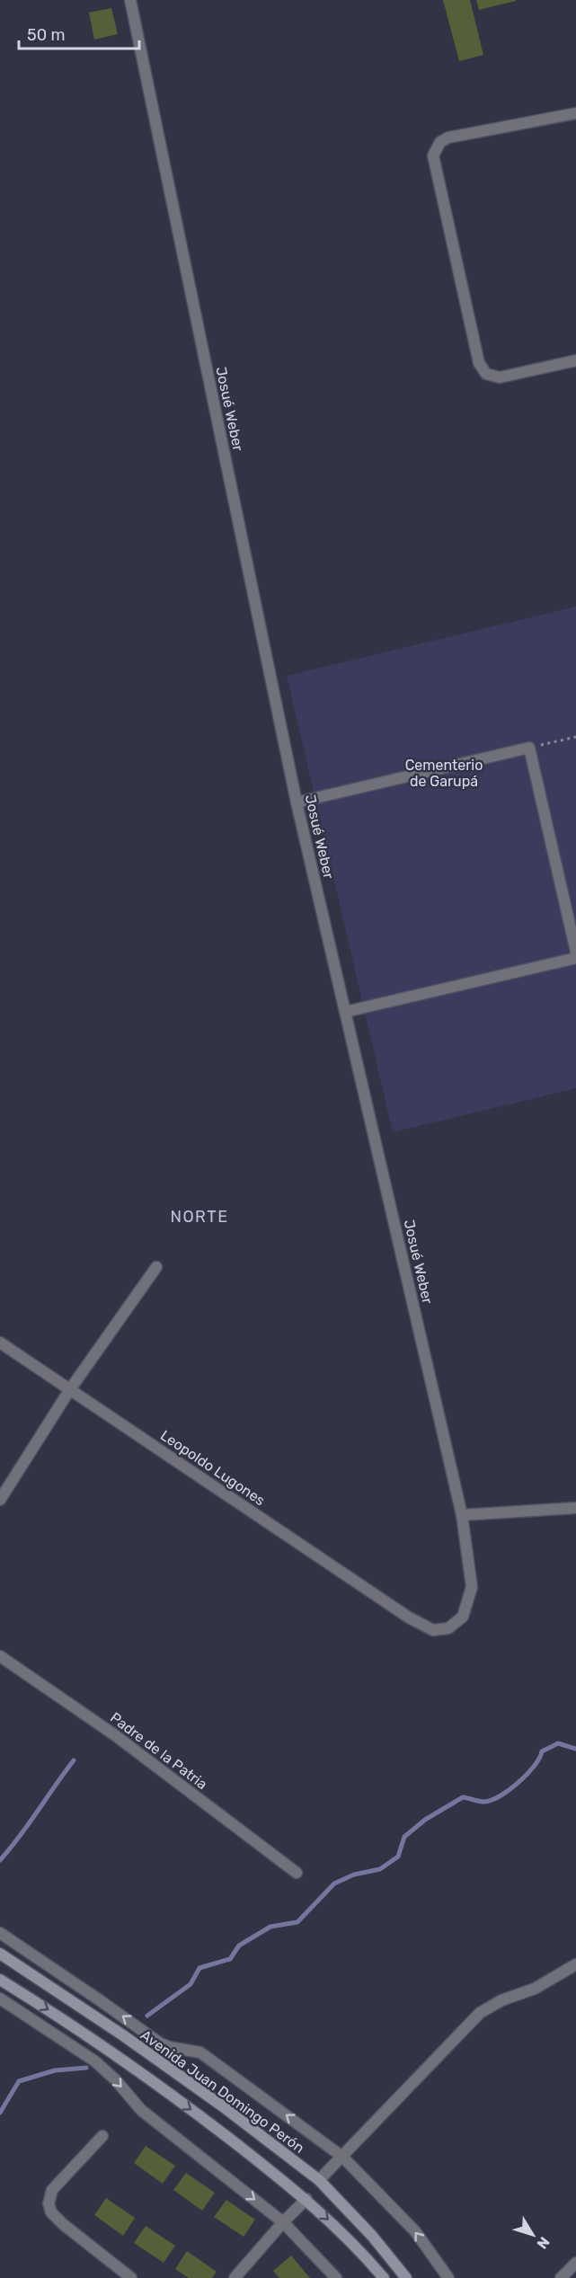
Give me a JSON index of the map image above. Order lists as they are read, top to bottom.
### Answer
{
  "streets": {
    "main road": ["Avenida Juan Domingo Perón"],
    "street": ["Josué Weber", "Leopoldo Lugones", "Padre de la Patria"]
  },
  "crossings": [
    ["Josué Weber", "Leopoldo Lugones"]
  ],
  "districts": ["NORTE"],
  "parks": ["Cementerio de Garupá"],
  "scale_bar": "50 m",
  "north": "bottom right"
}
